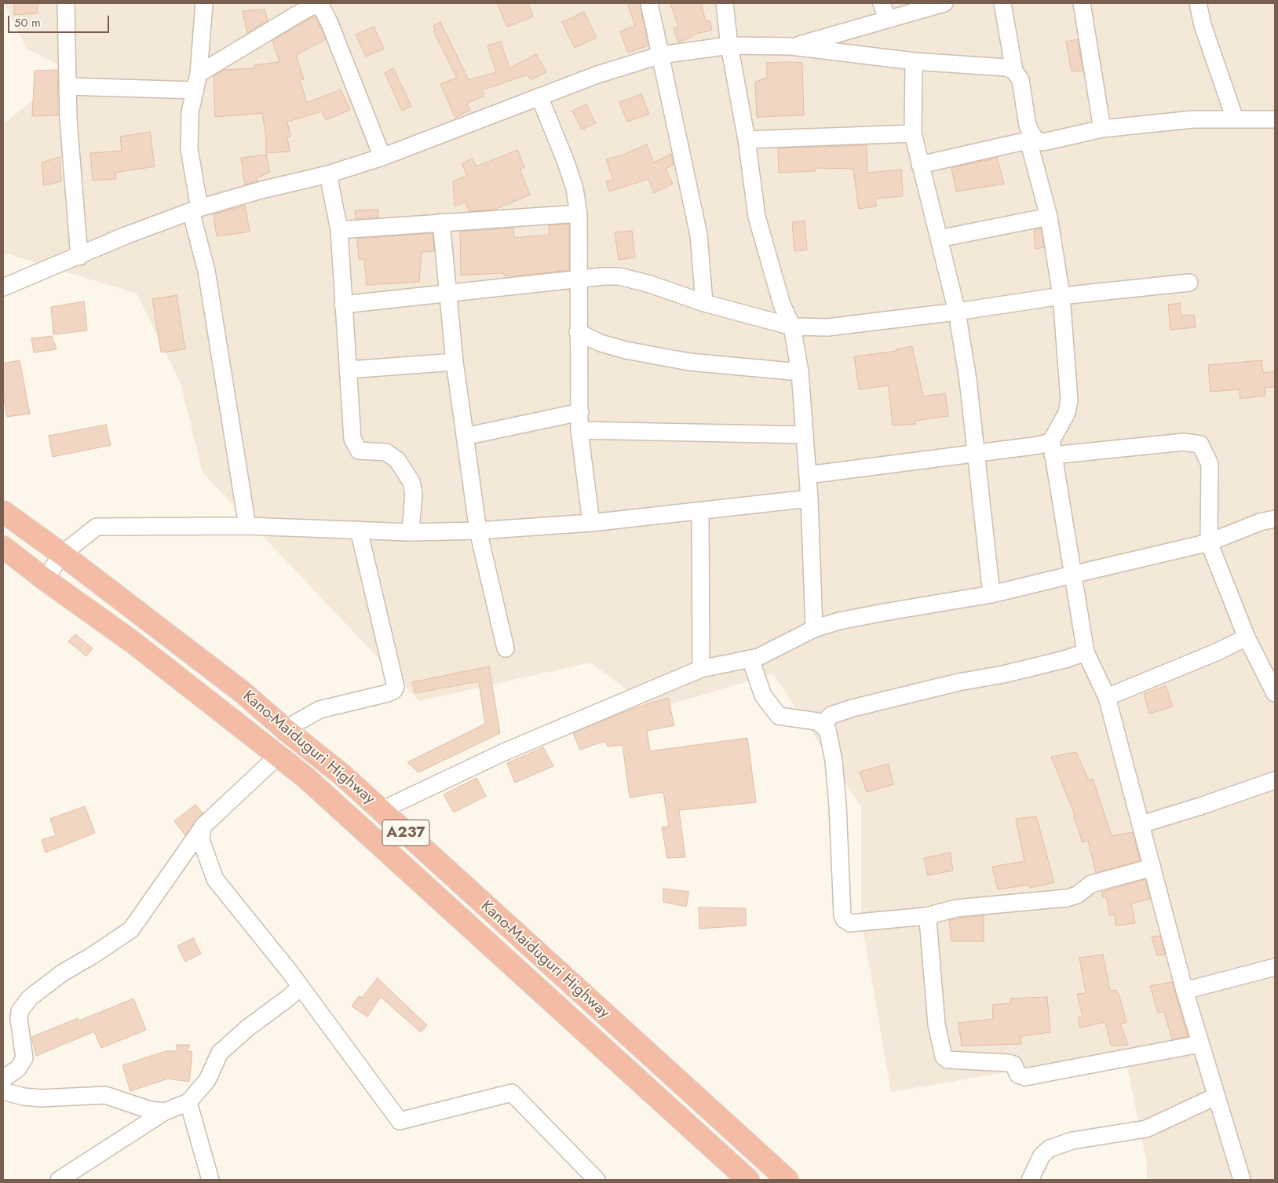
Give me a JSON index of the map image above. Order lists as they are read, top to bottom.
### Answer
{
  "streets": {
    "highway": ["Kano-Maiduguri Highway", "A237"]
  },
  "scale_bar": "50 m"
}
